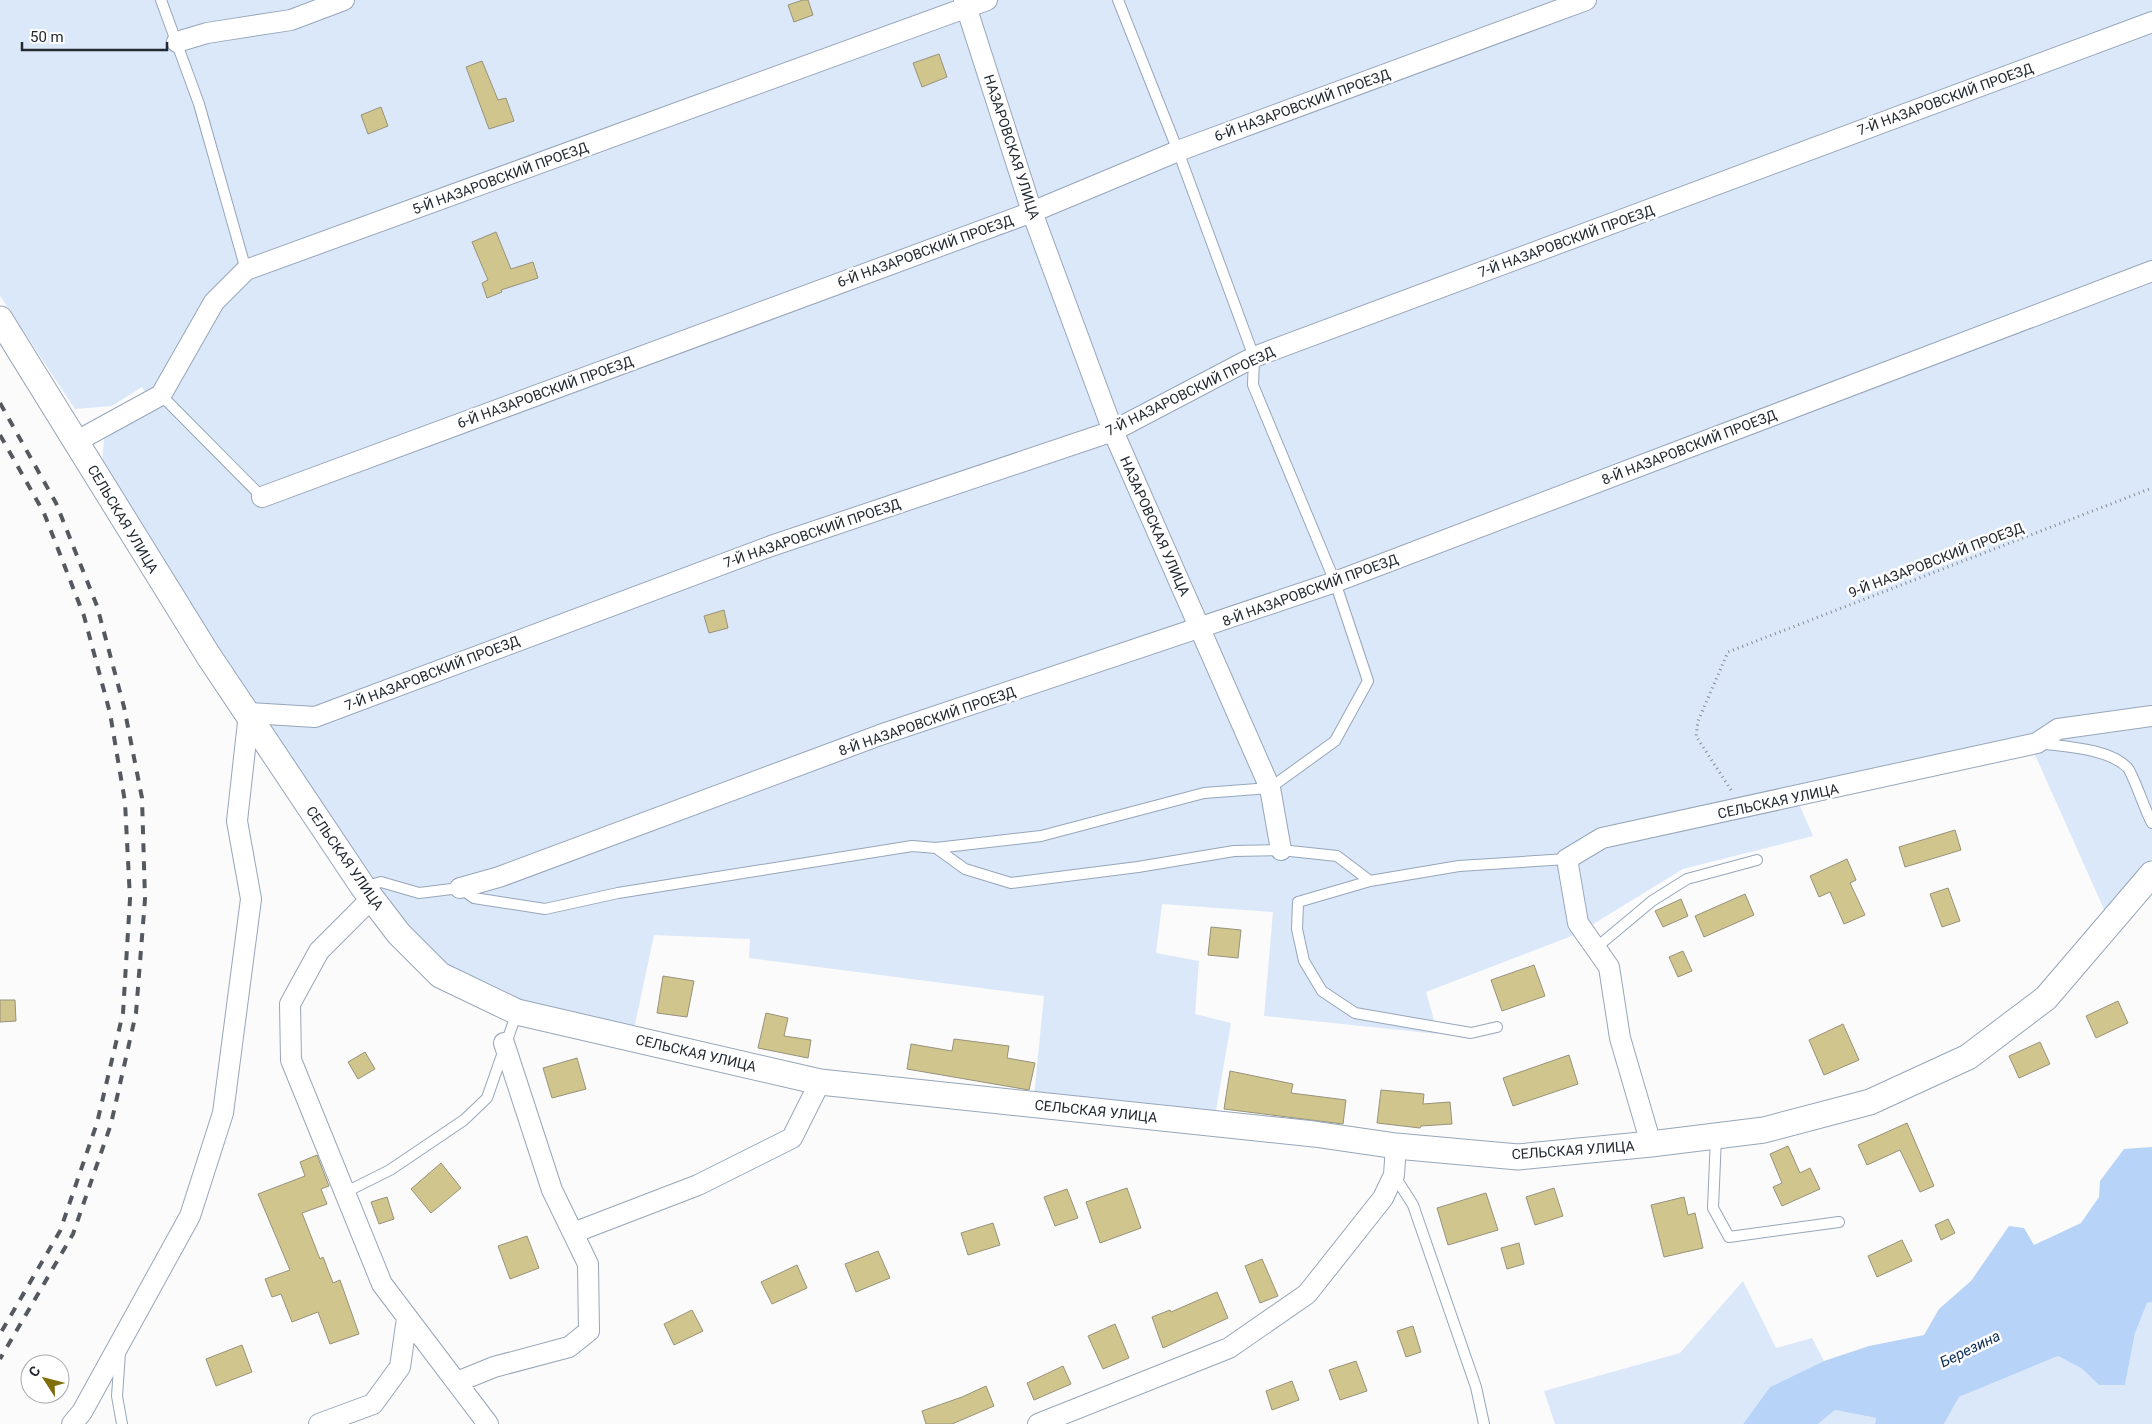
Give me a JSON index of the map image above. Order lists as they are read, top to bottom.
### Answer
{
  "streets": {
    "street": [
      "7-Й НАЗАРОВСКИЙ ПРОЕЗД",
      "6-Й НАЗАРОВСКИЙ ПРОЕЗД",
      "НАЗАРОВСКАЯ УЛИЦА",
      "5-Й НАЗАРОВСКИЙ ПРОЕЗД",
      "8-Й НАЗАРОВСКИЙ ПРОЕЗД",
      "СЕЛЬСКАЯ УЛИЦА"
    ],
    "path": ["9-Й НАЗАРОВСКИЙ ПРОЕЗД"]
  },
  "crossings": [
    ["7-Й НАЗАРОВСКИЙ ПРОЕЗД", "НАЗАРОВСКАЯ УЛИЦА"],
    ["7-Й НАЗАРОВСКИЙ ПРОЕЗД", "СЕЛЬСКАЯ УЛИЦА"],
    ["6-Й НАЗАРОВСКИЙ ПРОЕЗД", "НАЗАРОВСКАЯ УЛИЦА"],
    ["НАЗАРОВСКАЯ УЛИЦА", "5-Й НАЗАРОВСКИЙ ПРОЕЗД"],
    ["НАЗАРОВСКАЯ УЛИЦА", "8-Й НАЗАРОВСКИЙ ПРОЕЗД"],
    ["СЕЛЬСКАЯ УЛИЦА", "9-Й НАЗАРОВСКИЙ ПРОЕЗД"]
  ],
  "water": ["Березина"],
  "scale_bar": "50 m",
  "north": "top left"
}
